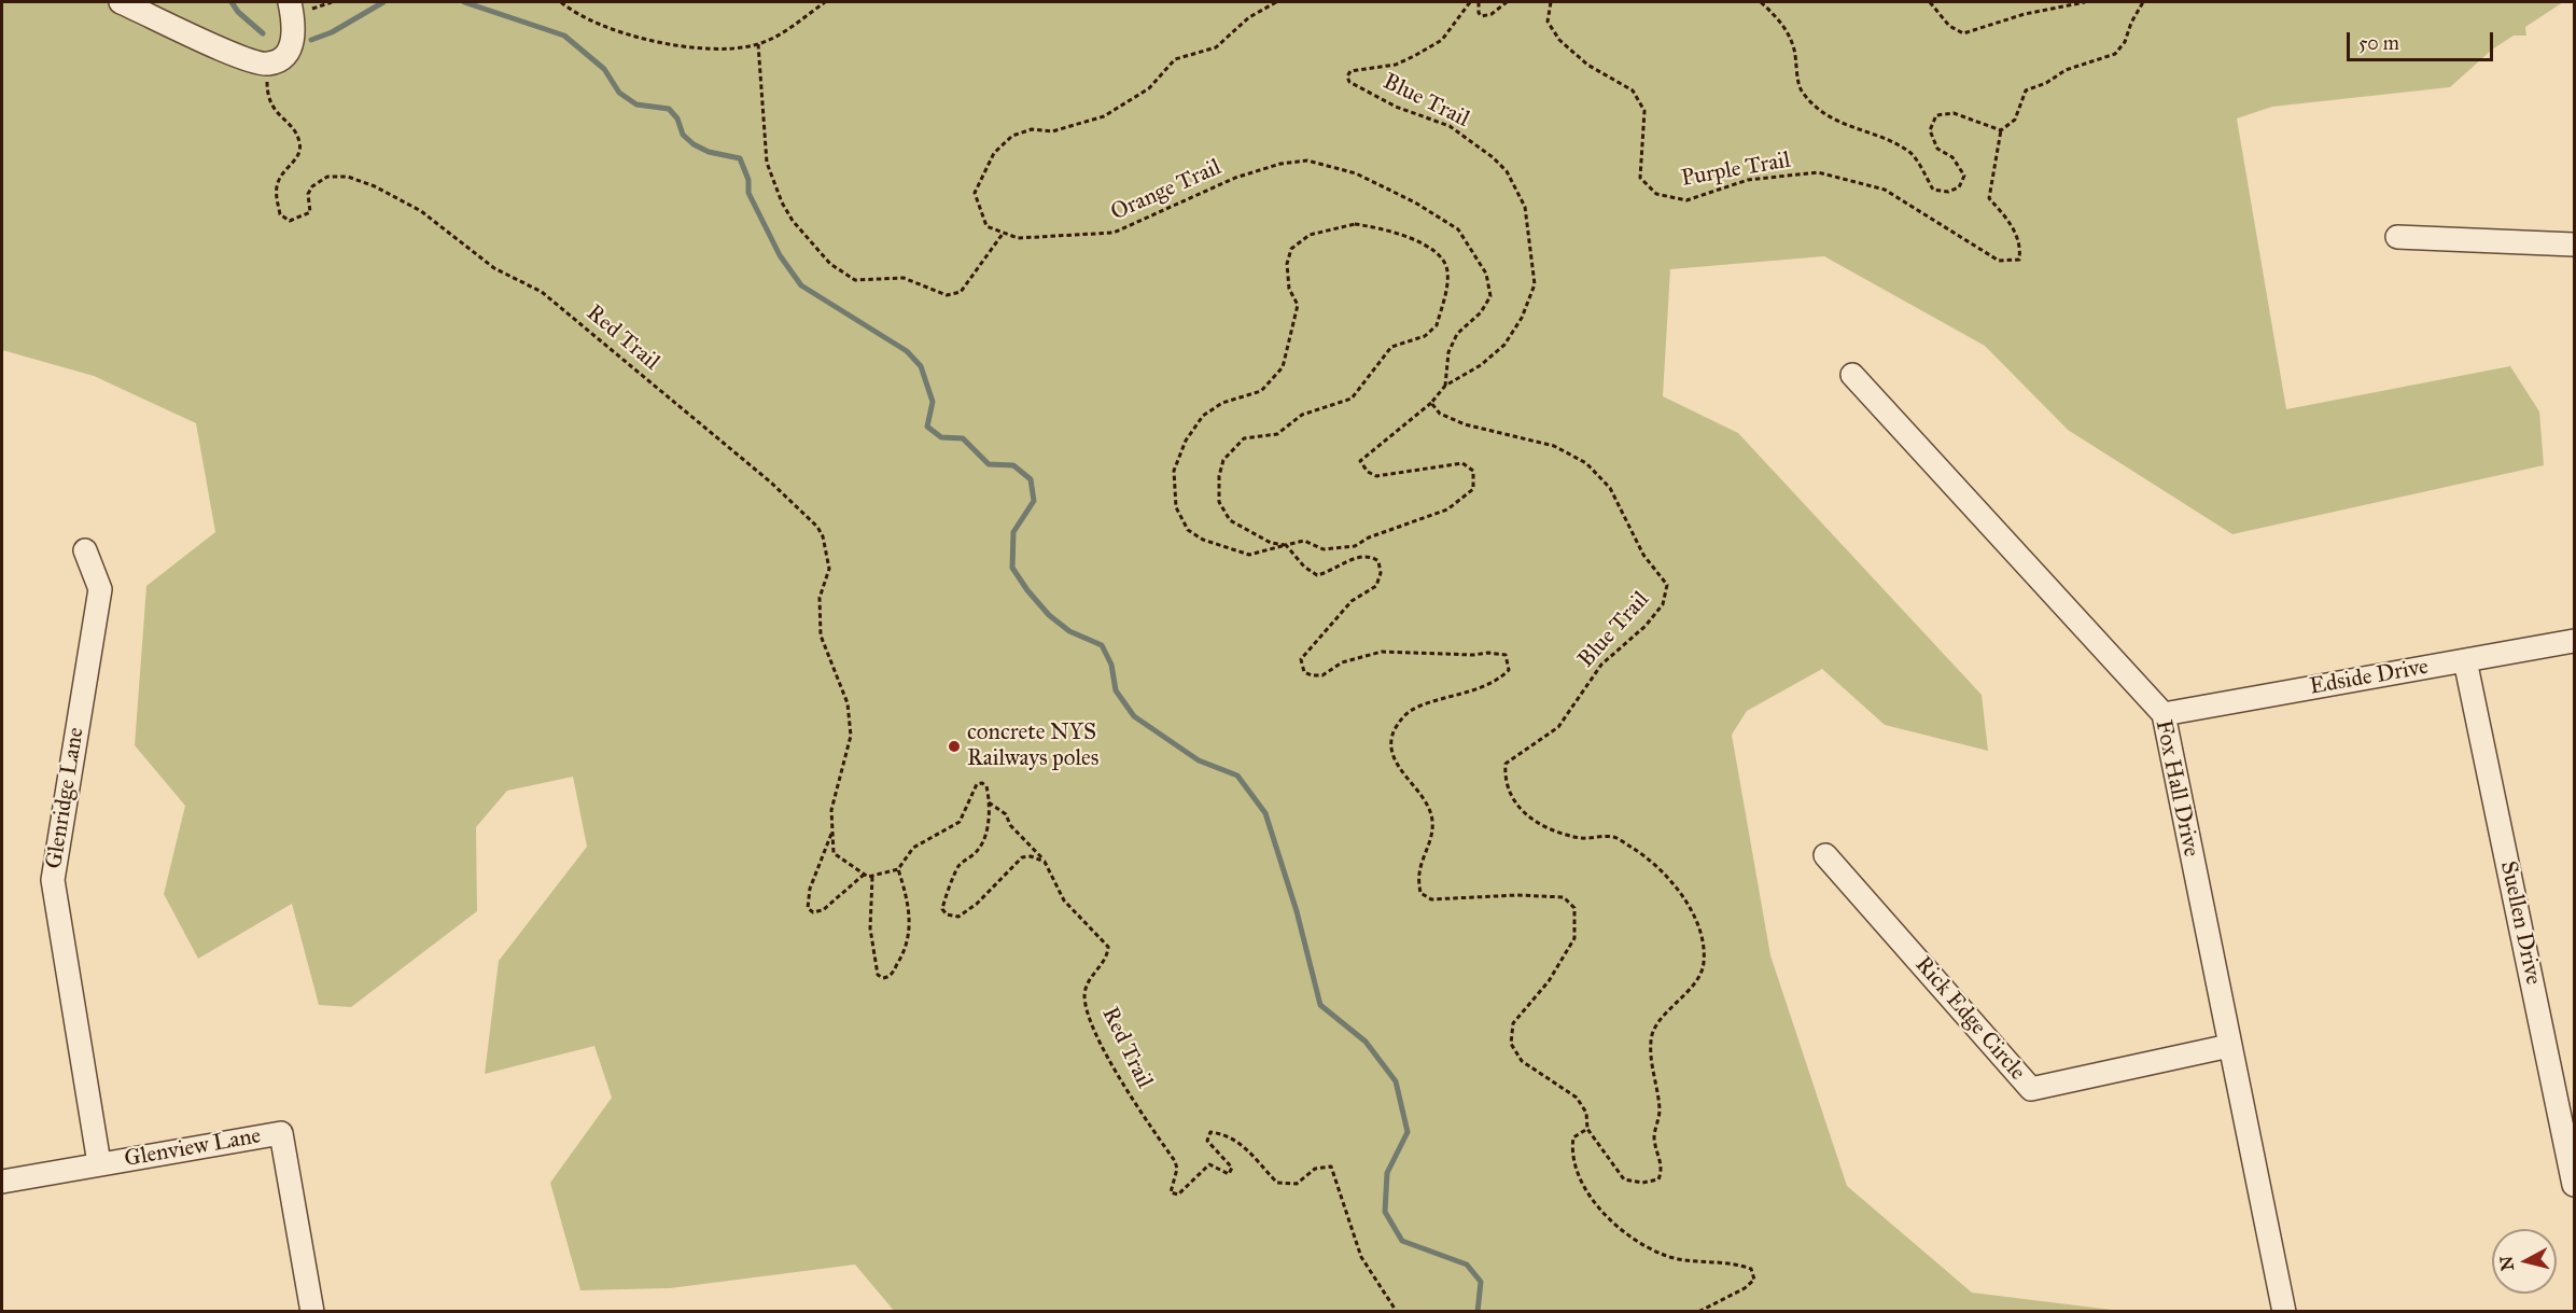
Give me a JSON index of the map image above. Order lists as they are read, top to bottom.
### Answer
{
  "streets": {
    "street": [
      "Edside Drive",
      "Fox Hall Drive",
      "Glenridge Lane",
      "Suellen Drive",
      "Rick Edge Circle",
      "Glenview Lane"
    ],
    "path": [
      "Blue Trail",
      "Purple Trail",
      "Orange Trail",
      "Red Trail"
    ]
  },
  "crossings": [
    ["Blue Trail", "Orange Trail"],
    ["Edside Drive", "Fox Hall Drive"],
    ["Edside Drive", "Suellen Drive"],
    ["Fox Hall Drive", "Rick Edge Circle"],
    ["Glenridge Lane", "Glenview Lane"]
  ],
  "places": ["concrete NYS Railways poles"],
  "scale_bar": "50 m",
  "north": "left"
}
